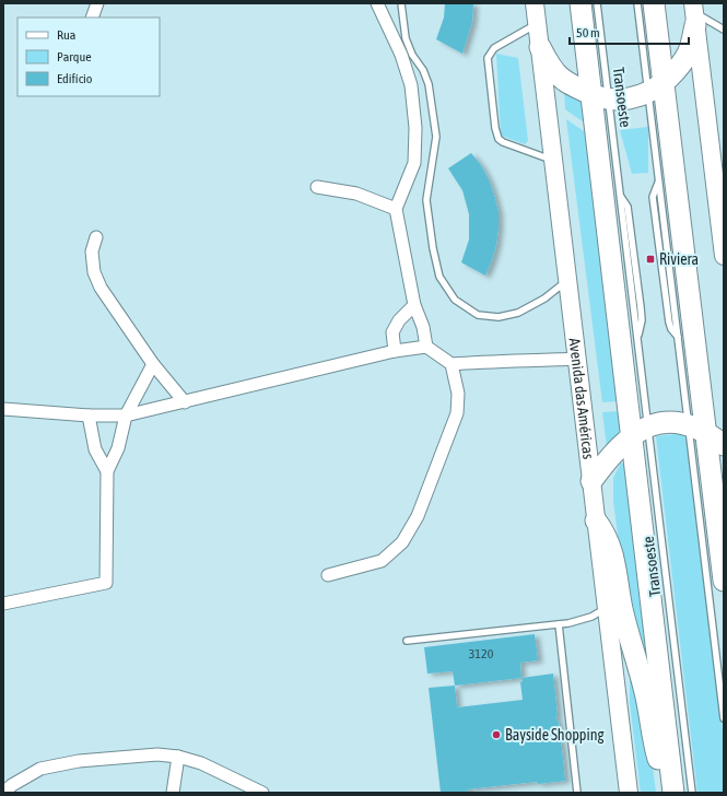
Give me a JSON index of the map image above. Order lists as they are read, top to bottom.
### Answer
{
  "streets": {
    "main road": ["Avenida das Américas"],
    "lane": ["Transoeste"]
  },
  "places": {
    "transit": ["Riviera"],
    "other": ["Bayside Shopping"]
  },
  "house_numbers": ["3120"],
  "legend": ["Rua", "Parque", "Edifício"],
  "scale_bar": "50 m"
}
